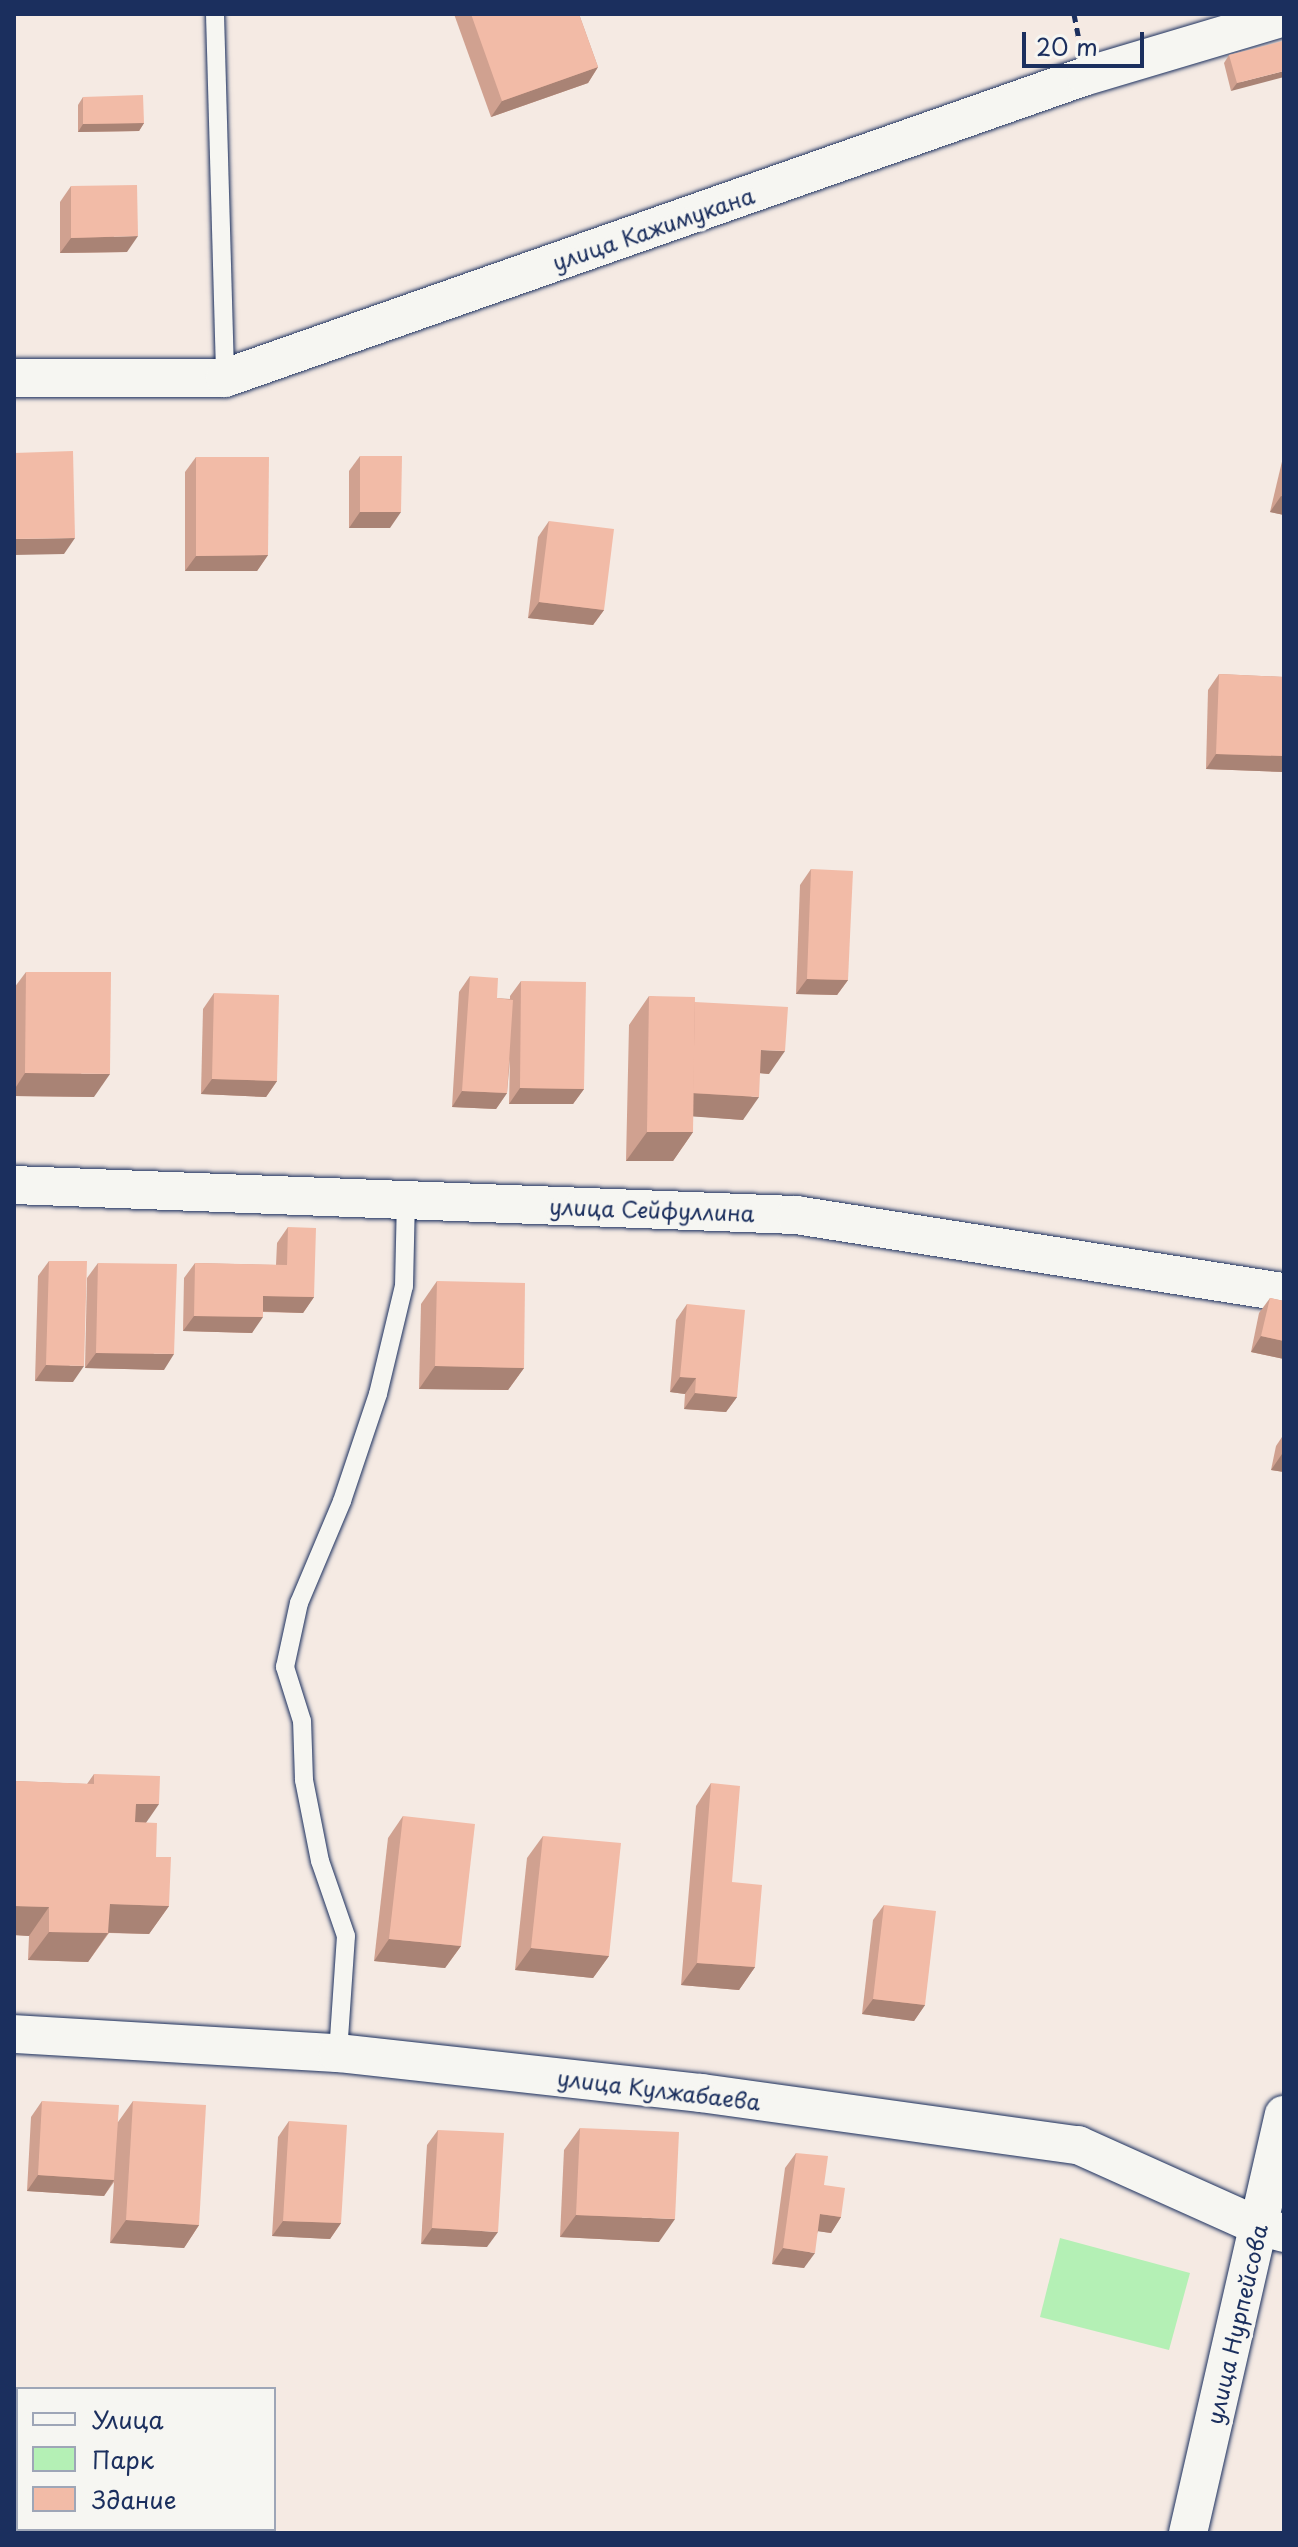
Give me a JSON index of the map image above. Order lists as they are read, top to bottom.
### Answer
{
  "streets": {
    "street": [
      "улица Кажимукана",
      "улица Сейфуллина",
      "улица Кулжабаева",
      "улица Нурпейсова"
    ]
  },
  "crossings": [
    ["улица Кулжабаева", "улица Нурпейсова"]
  ],
  "legend": ["Улица", "Парк", "Здание"],
  "scale_bar": "20 m"
}
